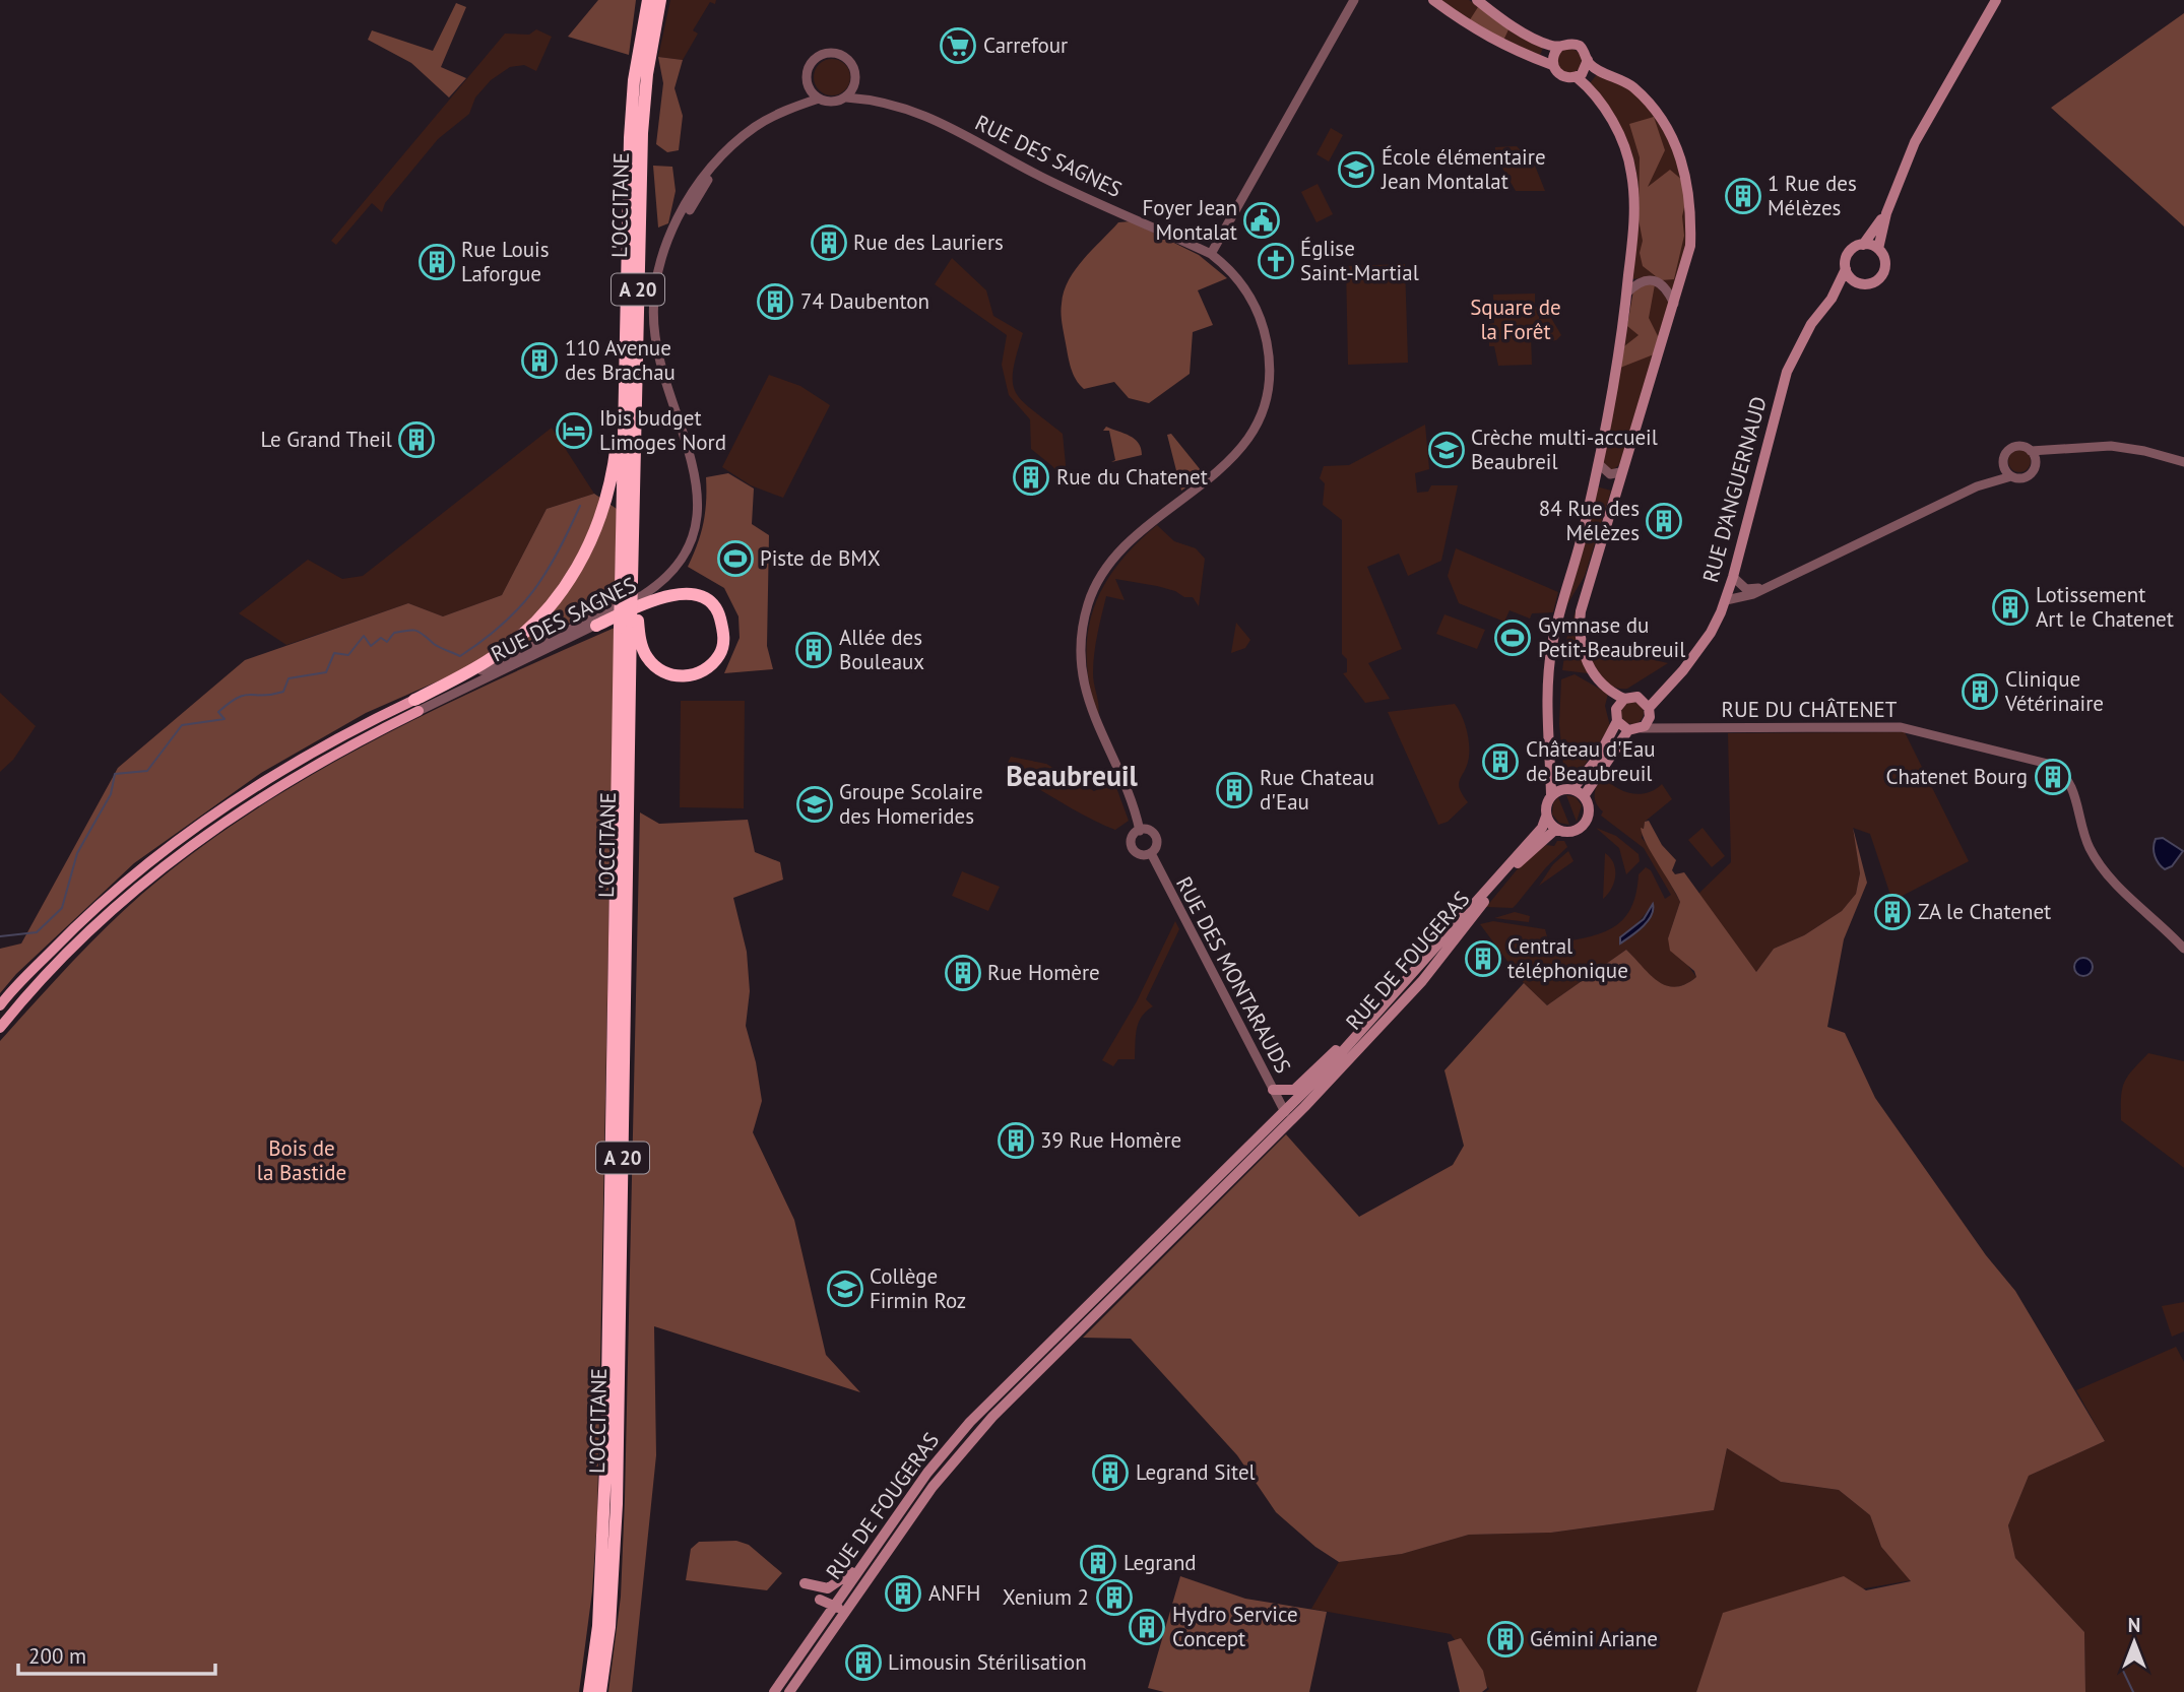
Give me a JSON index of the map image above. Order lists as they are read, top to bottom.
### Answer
{
  "streets": {
    "highway": ["L'OCCITANE", "A 20"],
    "main road": ["RUE D'ANGUERNAUD", "RUE DE FOUGERAS"],
    "street": ["RUE DES SAGNES", "RUE DU CHÂTENET", "RUE DES MONTARAUDS"]
  },
  "crossings": [
    ["RUE DES SAGNES", "RUE DES MONTARAUDS"],
    ["RUE D'ANGUERNAUD", "RUE DU CHÂTENET"],
    ["RUE DE FOUGERAS", "RUE DES MONTARAUDS"]
  ],
  "districts": ["Beaubreuil"],
  "parks": ["Square de la Forêt", "Bois de la Bastide"],
  "places": {
    "supermarket": ["Carrefour"],
    "school or university": [
      "École élémentaire Jean Montalat",
      "Crèche multi-accueil Beaubreil",
      "Groupe Scolaire des Homerides",
      "Collège Firmin Roz"
    ],
    "building": [
      "1 Rue des Mélèzes",
      "Rue des Lauriers",
      "Rue Louis Laforgue",
      "74 Daubenton",
      "110 Avenue des Brachau",
      "Le Grand Theil",
      "Rue du Chatenet",
      "84 Rue des Mélèzes",
      "Lotissement Art le Chatenet",
      "Allée des Bouleaux",
      "Clinique Vétérinaire",
      "Château d'Eau de Beaubreuil",
      "Chatenet Bourg",
      "Rue Chateau d'Eau",
      "ZA le Chatenet",
      "Central téléphonique",
      "Rue Homère",
      "39 Rue Homère",
      "Legrand Sitel",
      "Legrand",
      "ANFH",
      "Xenium 2",
      "Hydro Service Concept",
      "Gémini Ariane",
      "Limousin Stérilisation"
    ],
    "public building": ["Foyer Jean Montalat"],
    "church": ["Église Saint-Martial"],
    "hotel": ["Ibis budget Limoges Nord"],
    "sports": ["Piste de BMX", "Gymnase du Petit-Beaubreuil"]
  },
  "scale_bar": "200 m",
  "north": "top"
}
